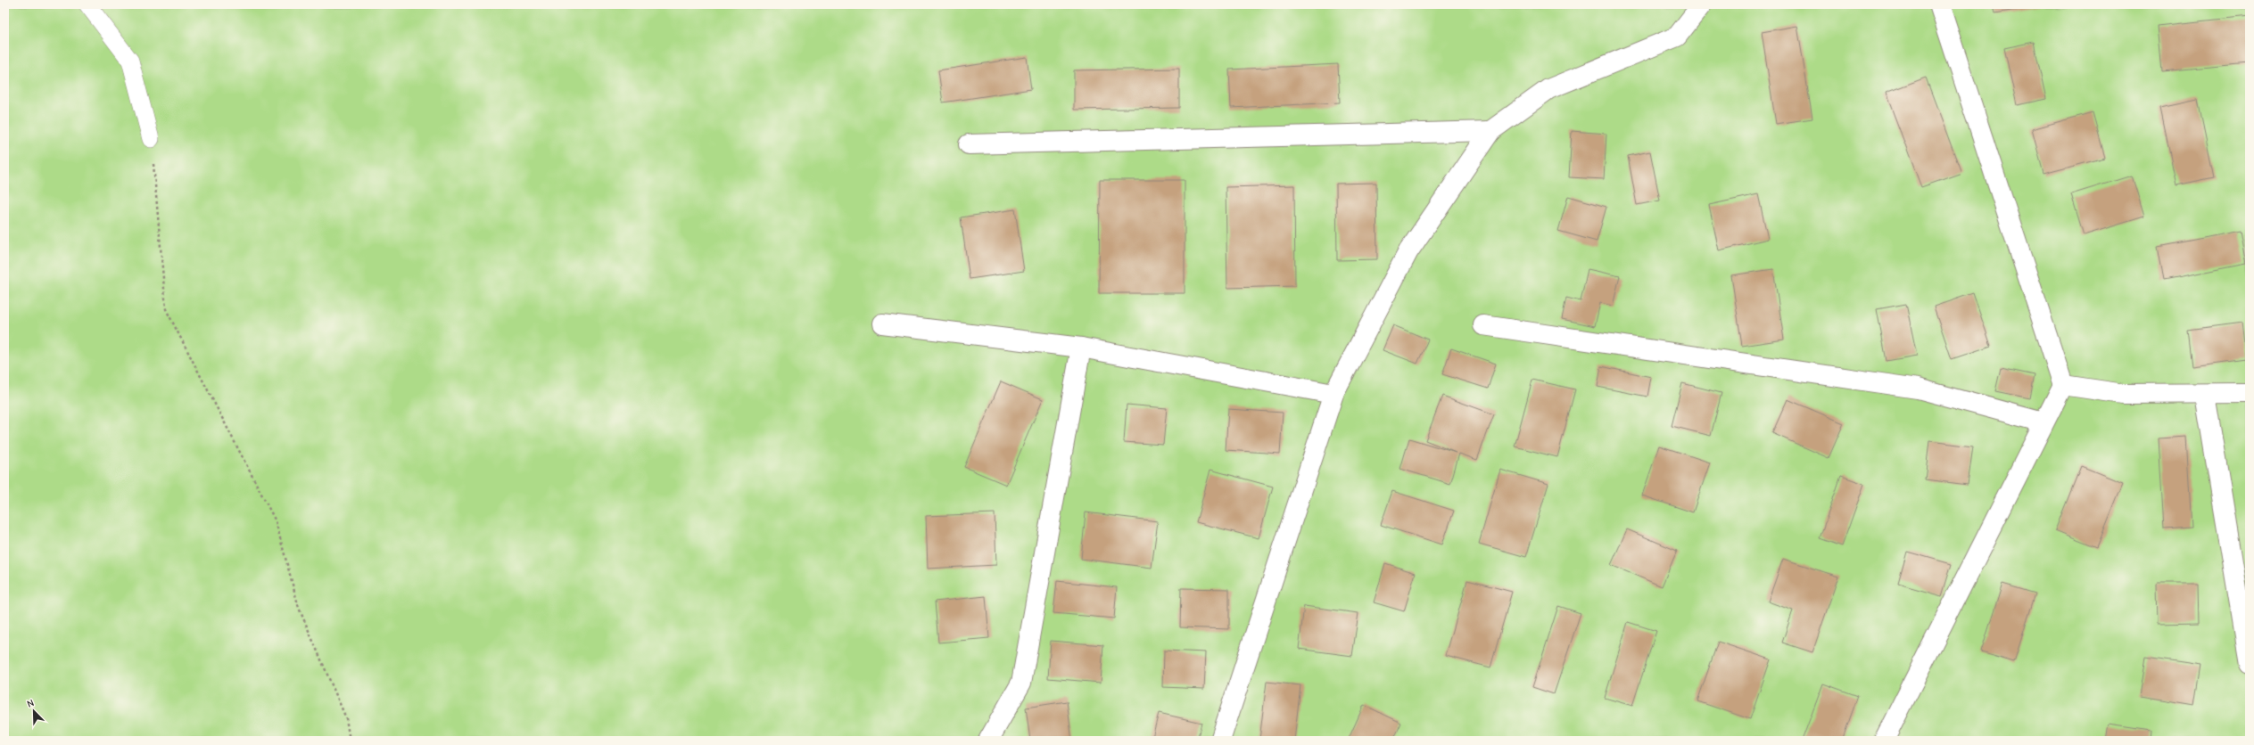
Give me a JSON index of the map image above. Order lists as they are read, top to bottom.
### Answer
{
  "north": "top left"
}
